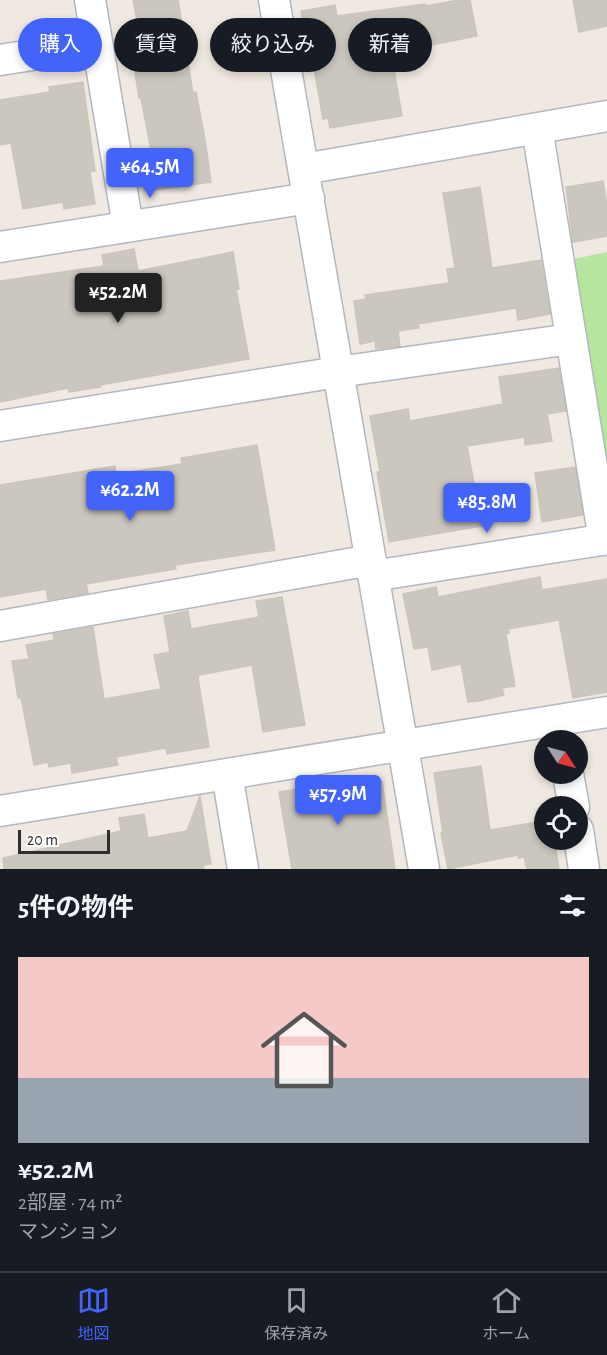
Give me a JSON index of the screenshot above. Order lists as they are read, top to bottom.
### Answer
{
  "scale_bar": "20 m",
  "north": "bottom right",
  "page": {
    "chip": [
      "購入",
      "賃貸",
      "絞り込み",
      "新着"
    ],
    "price": [
      "¥64.5M",
      "¥52.2M",
      "¥62.2M",
      "¥85.8M",
      "¥57.9M"
    ],
    "scale": "20 m",
    "heading": "5件の物件",
    "list": [
      {
        "name": "¥52.2M",
        "note": "2部屋 · 74 m² · マンション"
      }
    ],
    "tabs": ["地図", "保存済み", "ホーム"]
  }
}
